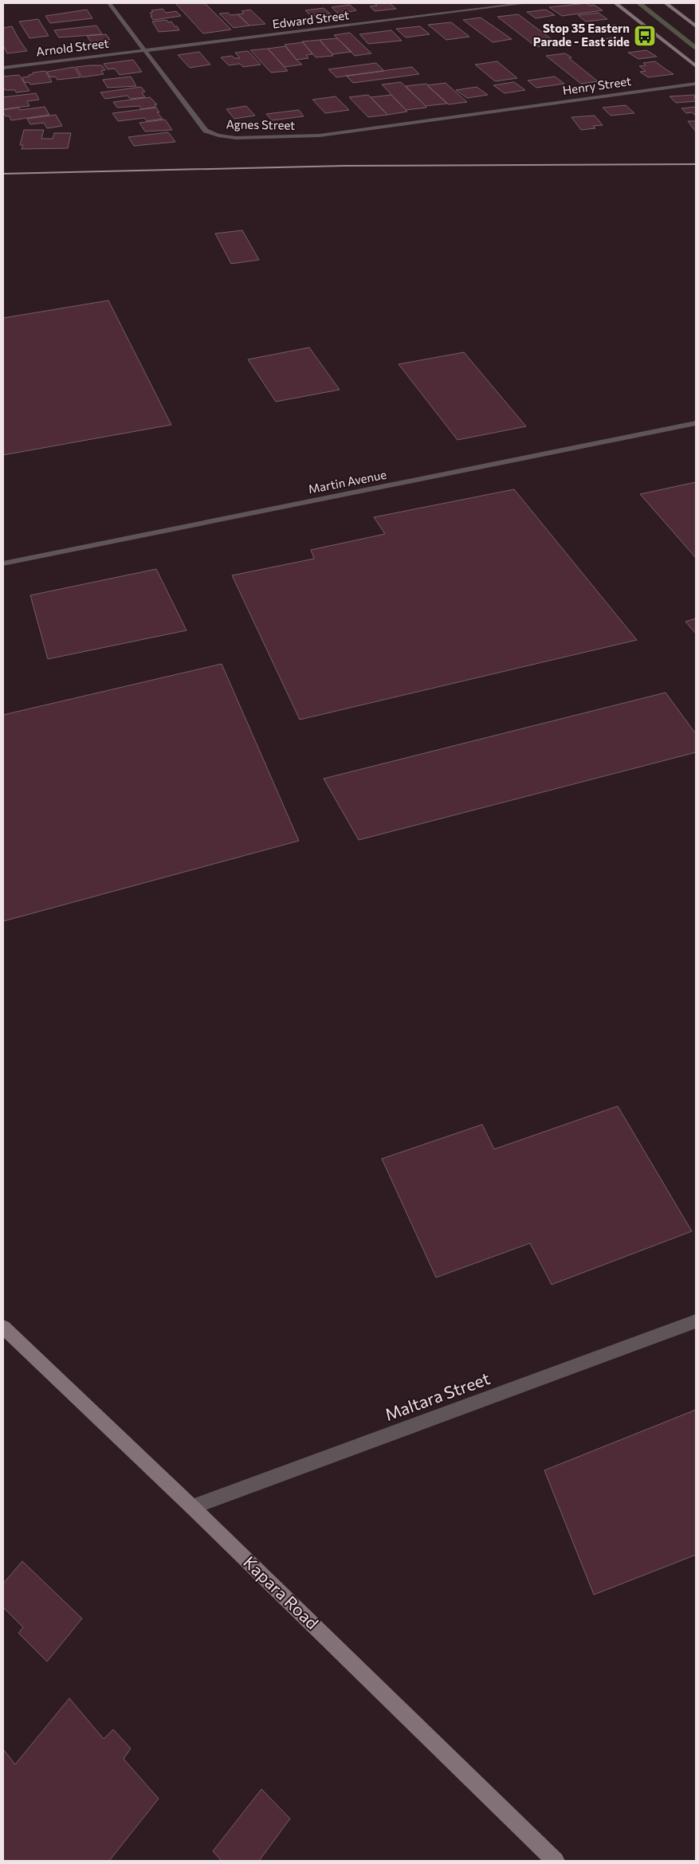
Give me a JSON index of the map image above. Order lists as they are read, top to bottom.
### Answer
{
  "streets": {
    "main road": ["Kapara Road"],
    "street": [
      "Edward Street",
      "Arnold Street",
      "Henry Street",
      "Agnes Street",
      "Martin Avenue",
      "Maltara Street"
    ]
  },
  "crossings": [
    ["Edward Street", "Arnold Street"],
    ["Edward Street", "Agnes Street"],
    ["Arnold Street", "Agnes Street"],
    ["Henry Street", "Agnes Street"],
    ["Maltara Street", "Kapara Road"]
  ],
  "places": {
    "bus stop": ["Stop 35 Eastern Parade - East side"]
  }
}
